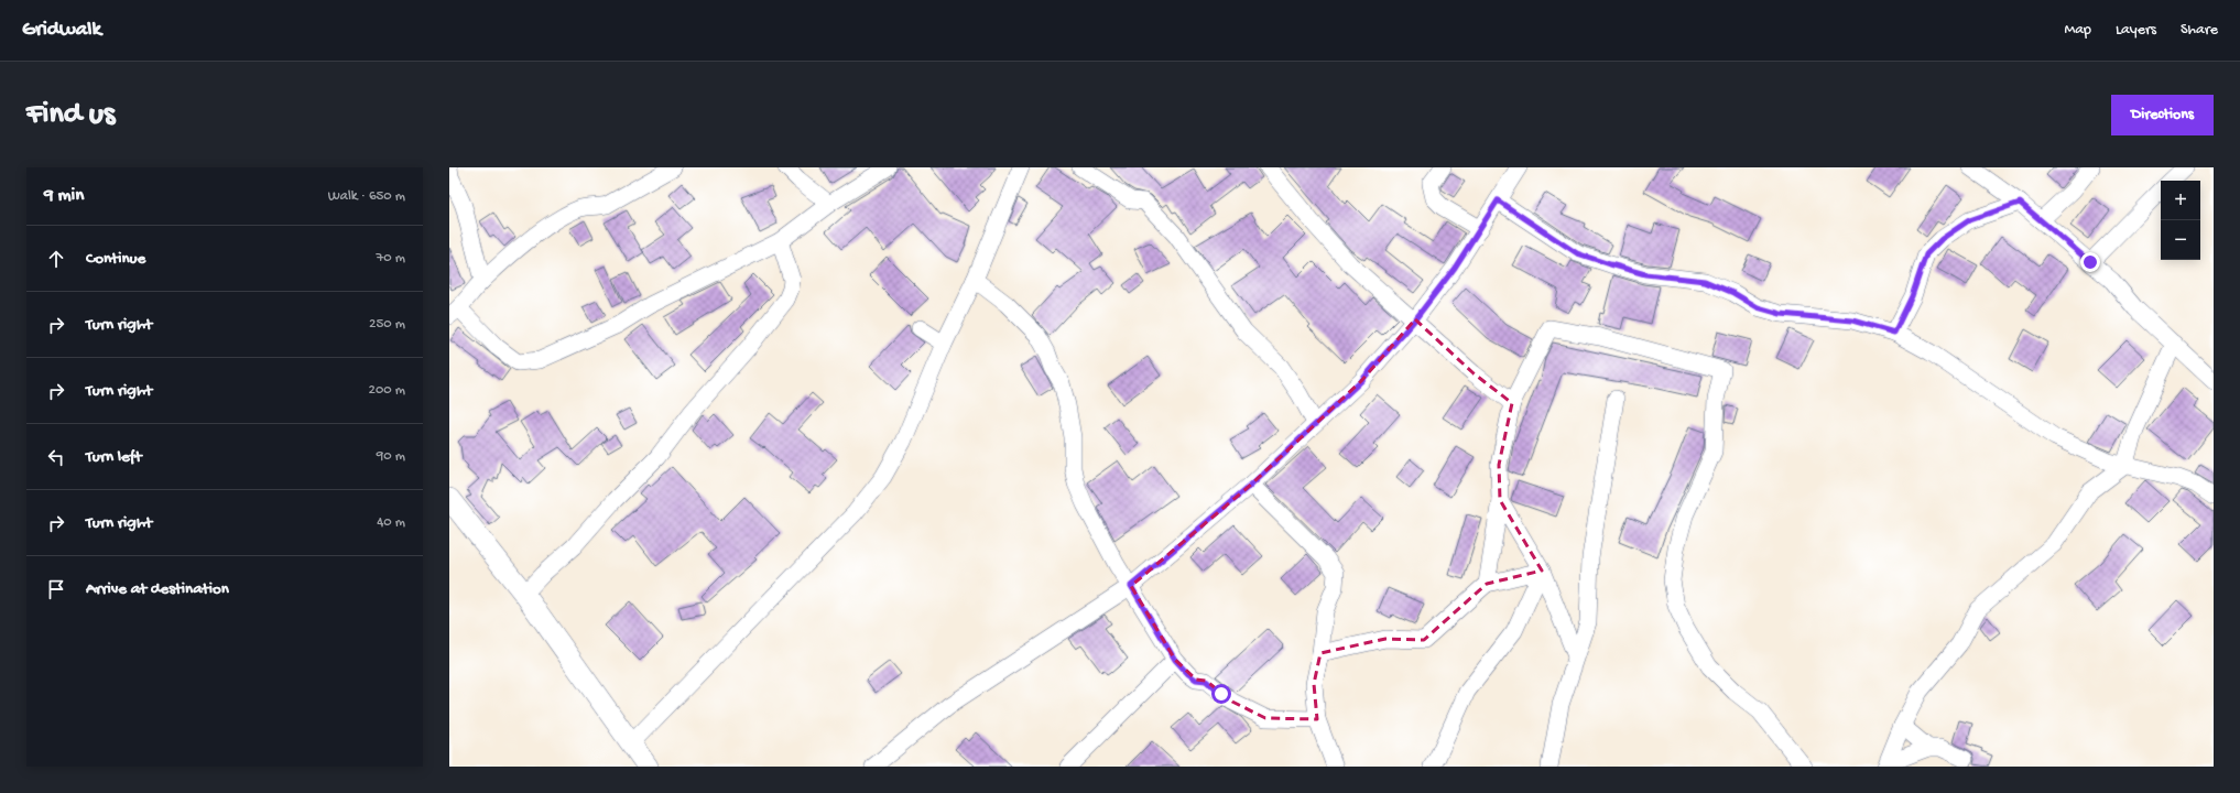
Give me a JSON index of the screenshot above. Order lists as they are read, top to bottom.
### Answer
{
  "page": {
    "header": "Gridwalk",
    "nav": ["Map", "Layers", "Share"],
    "buttons": "Directions",
    "title": "Find us",
    "heading": ["9 min", "Walk · 650 m"],
    "map_buttons": ["+", "−"],
    "list": [
      ["Continue", "70 m"],
      ["Turn right", "250 m"],
      ["Turn right", "200 m"],
      ["Turn left", "90 m"],
      ["Turn right", "40 m"],
      "Arrive at destination"
    ]
  }
}
